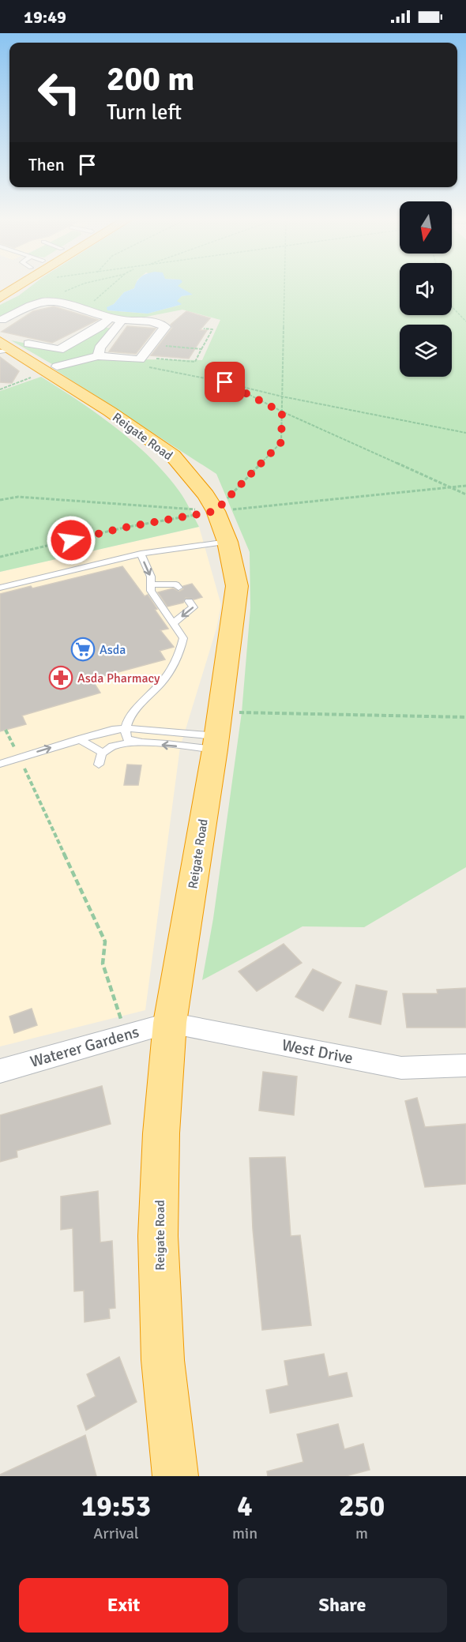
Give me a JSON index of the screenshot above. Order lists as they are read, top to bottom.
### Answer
{
  "streets": {
    "highway": ["Reigate Road"],
    "street": ["Waterer Gardens", "West Drive"]
  },
  "crossings": [
    ["Reigate Road", "Waterer Gardens"],
    ["Reigate Road", "West Drive"],
    ["Waterer Gardens", "West Drive"]
  ],
  "places": {
    "supermarket": ["Asda"],
    "pharmacy": ["Asda Pharmacy"]
  },
  "north": "bottom",
  "page": {
    "status": "19:49",
    "turn": ["200 m", "Turn left"],
    "then": "Then",
    "eta": [
      "19:53",
      "Arrival",
      "4",
      "min",
      "250",
      "m"
    ],
    "buttons": ["Exit", "Share"]
  }
}
